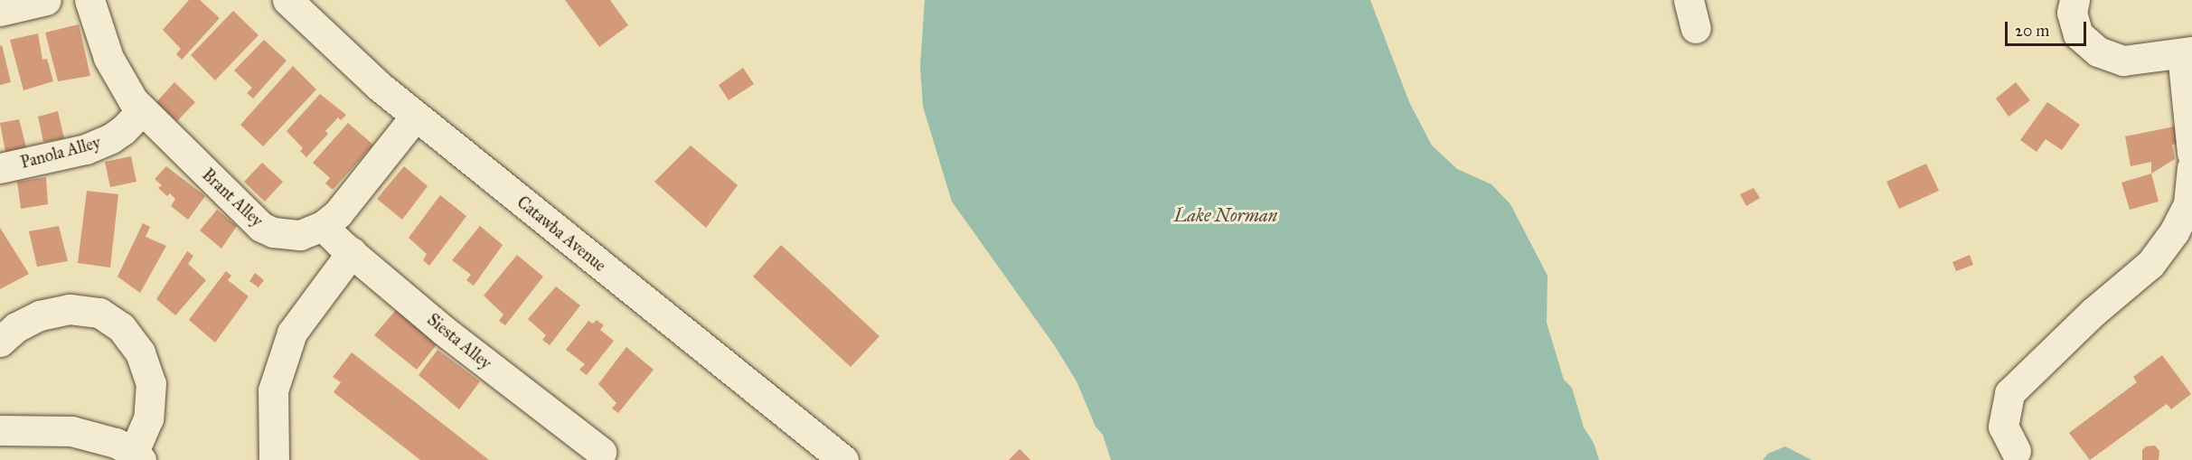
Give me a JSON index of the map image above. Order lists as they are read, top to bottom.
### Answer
{
  "streets": {
    "street": [
      "Panola Alley",
      "Brant Alley",
      "Catawba Avenue",
      "Siesta Alley"
    ]
  },
  "crossings": [
    ["Panola Alley", "Brant Alley"],
    ["Brant Alley", "Catawba Avenue"],
    ["Brant Alley", "Siesta Alley"]
  ],
  "water": ["Lake Norman"],
  "scale_bar": "20 m"
}
